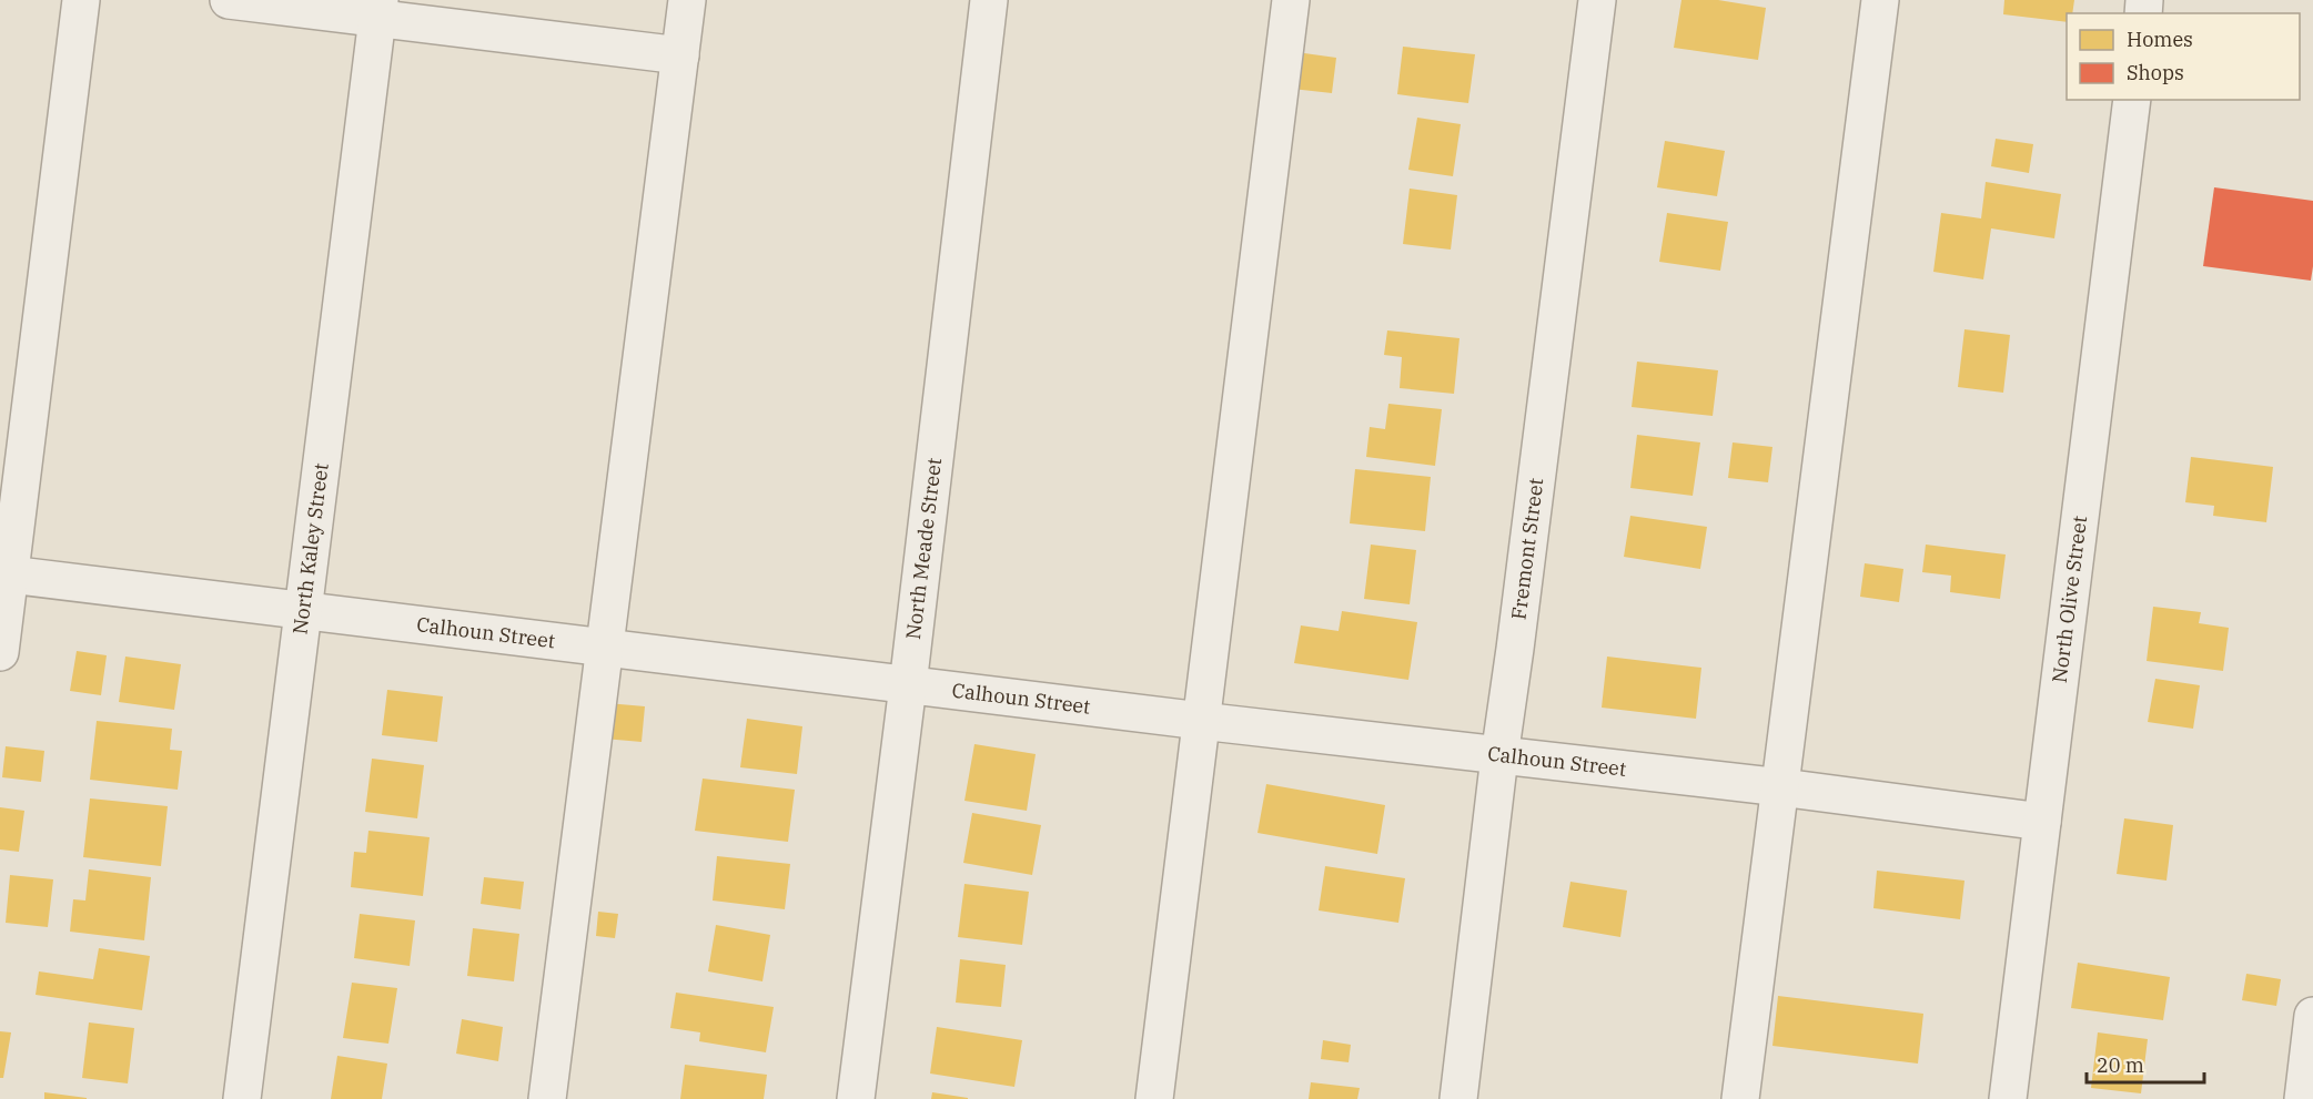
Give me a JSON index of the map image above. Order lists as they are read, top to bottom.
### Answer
{
  "streets": {
    "street": [
      "North Kaley Street",
      "North Meade Street",
      "Fremont Street",
      "North Olive Street",
      "Calhoun Street"
    ]
  },
  "crossings": [
    ["North Kaley Street", "Calhoun Street"],
    ["North Meade Street", "Calhoun Street"],
    ["Fremont Street", "Calhoun Street"],
    ["North Olive Street", "Calhoun Street"]
  ],
  "legend": ["Homes", "Shops"],
  "scale_bar": "20 m"
}
